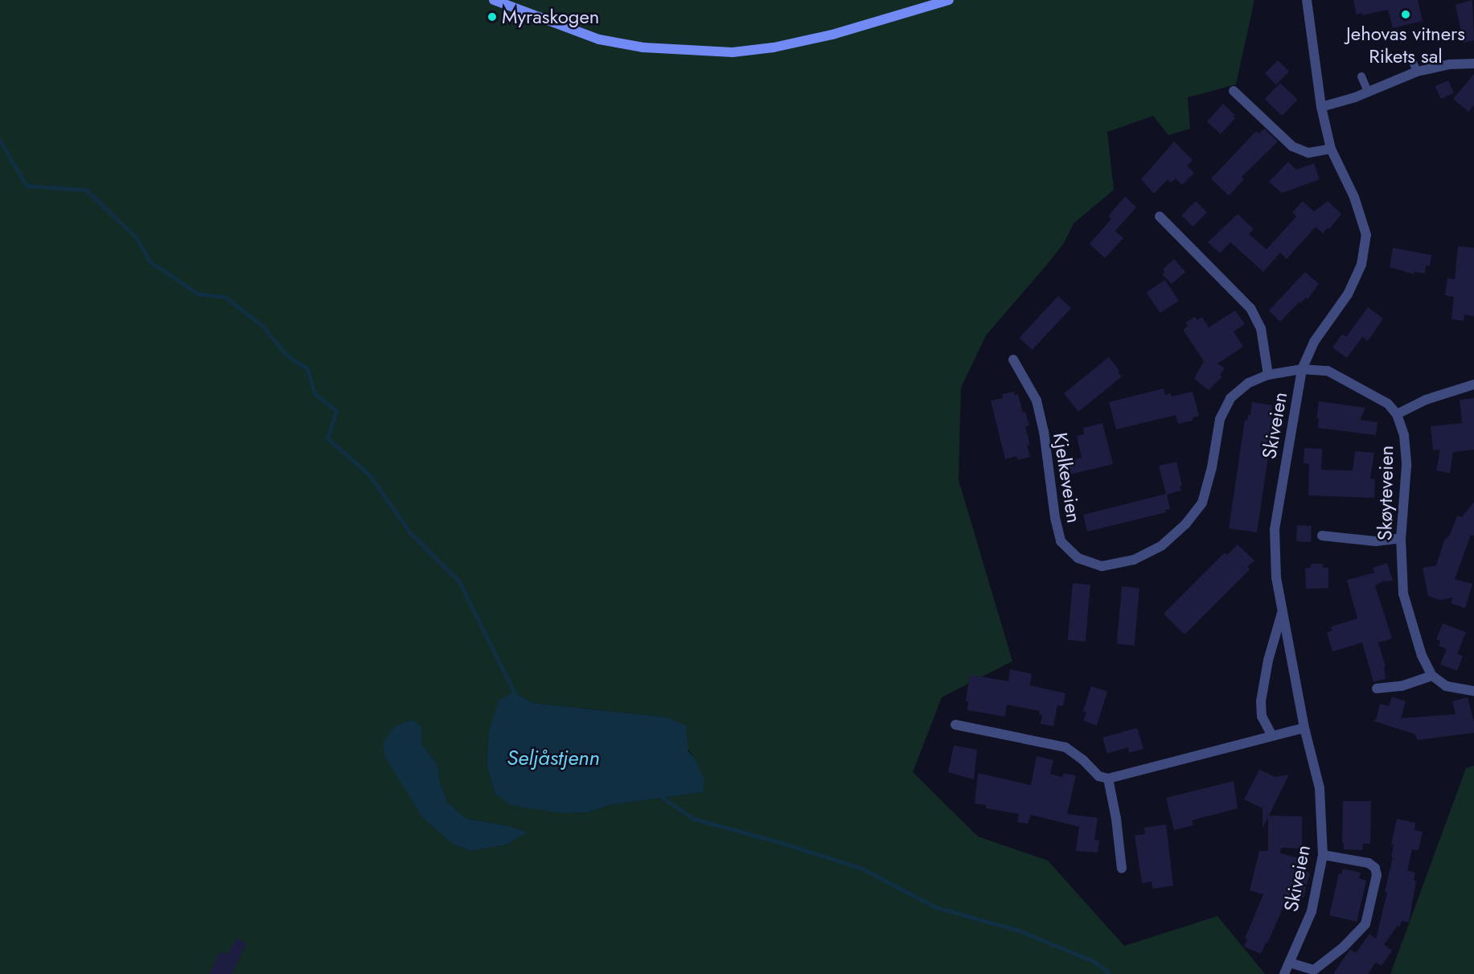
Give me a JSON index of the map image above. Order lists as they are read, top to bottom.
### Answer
{
  "streets": {
    "street": ["Skiveien", "Kjelkeveien", "Skøyteveien"]
  },
  "crossings": [
    ["Skiveien", "Kjelkeveien"]
  ],
  "water": ["Seljåstjenn"],
  "places": ["Jehovas vitners Rikets sal", "Myraskogen"]
}
